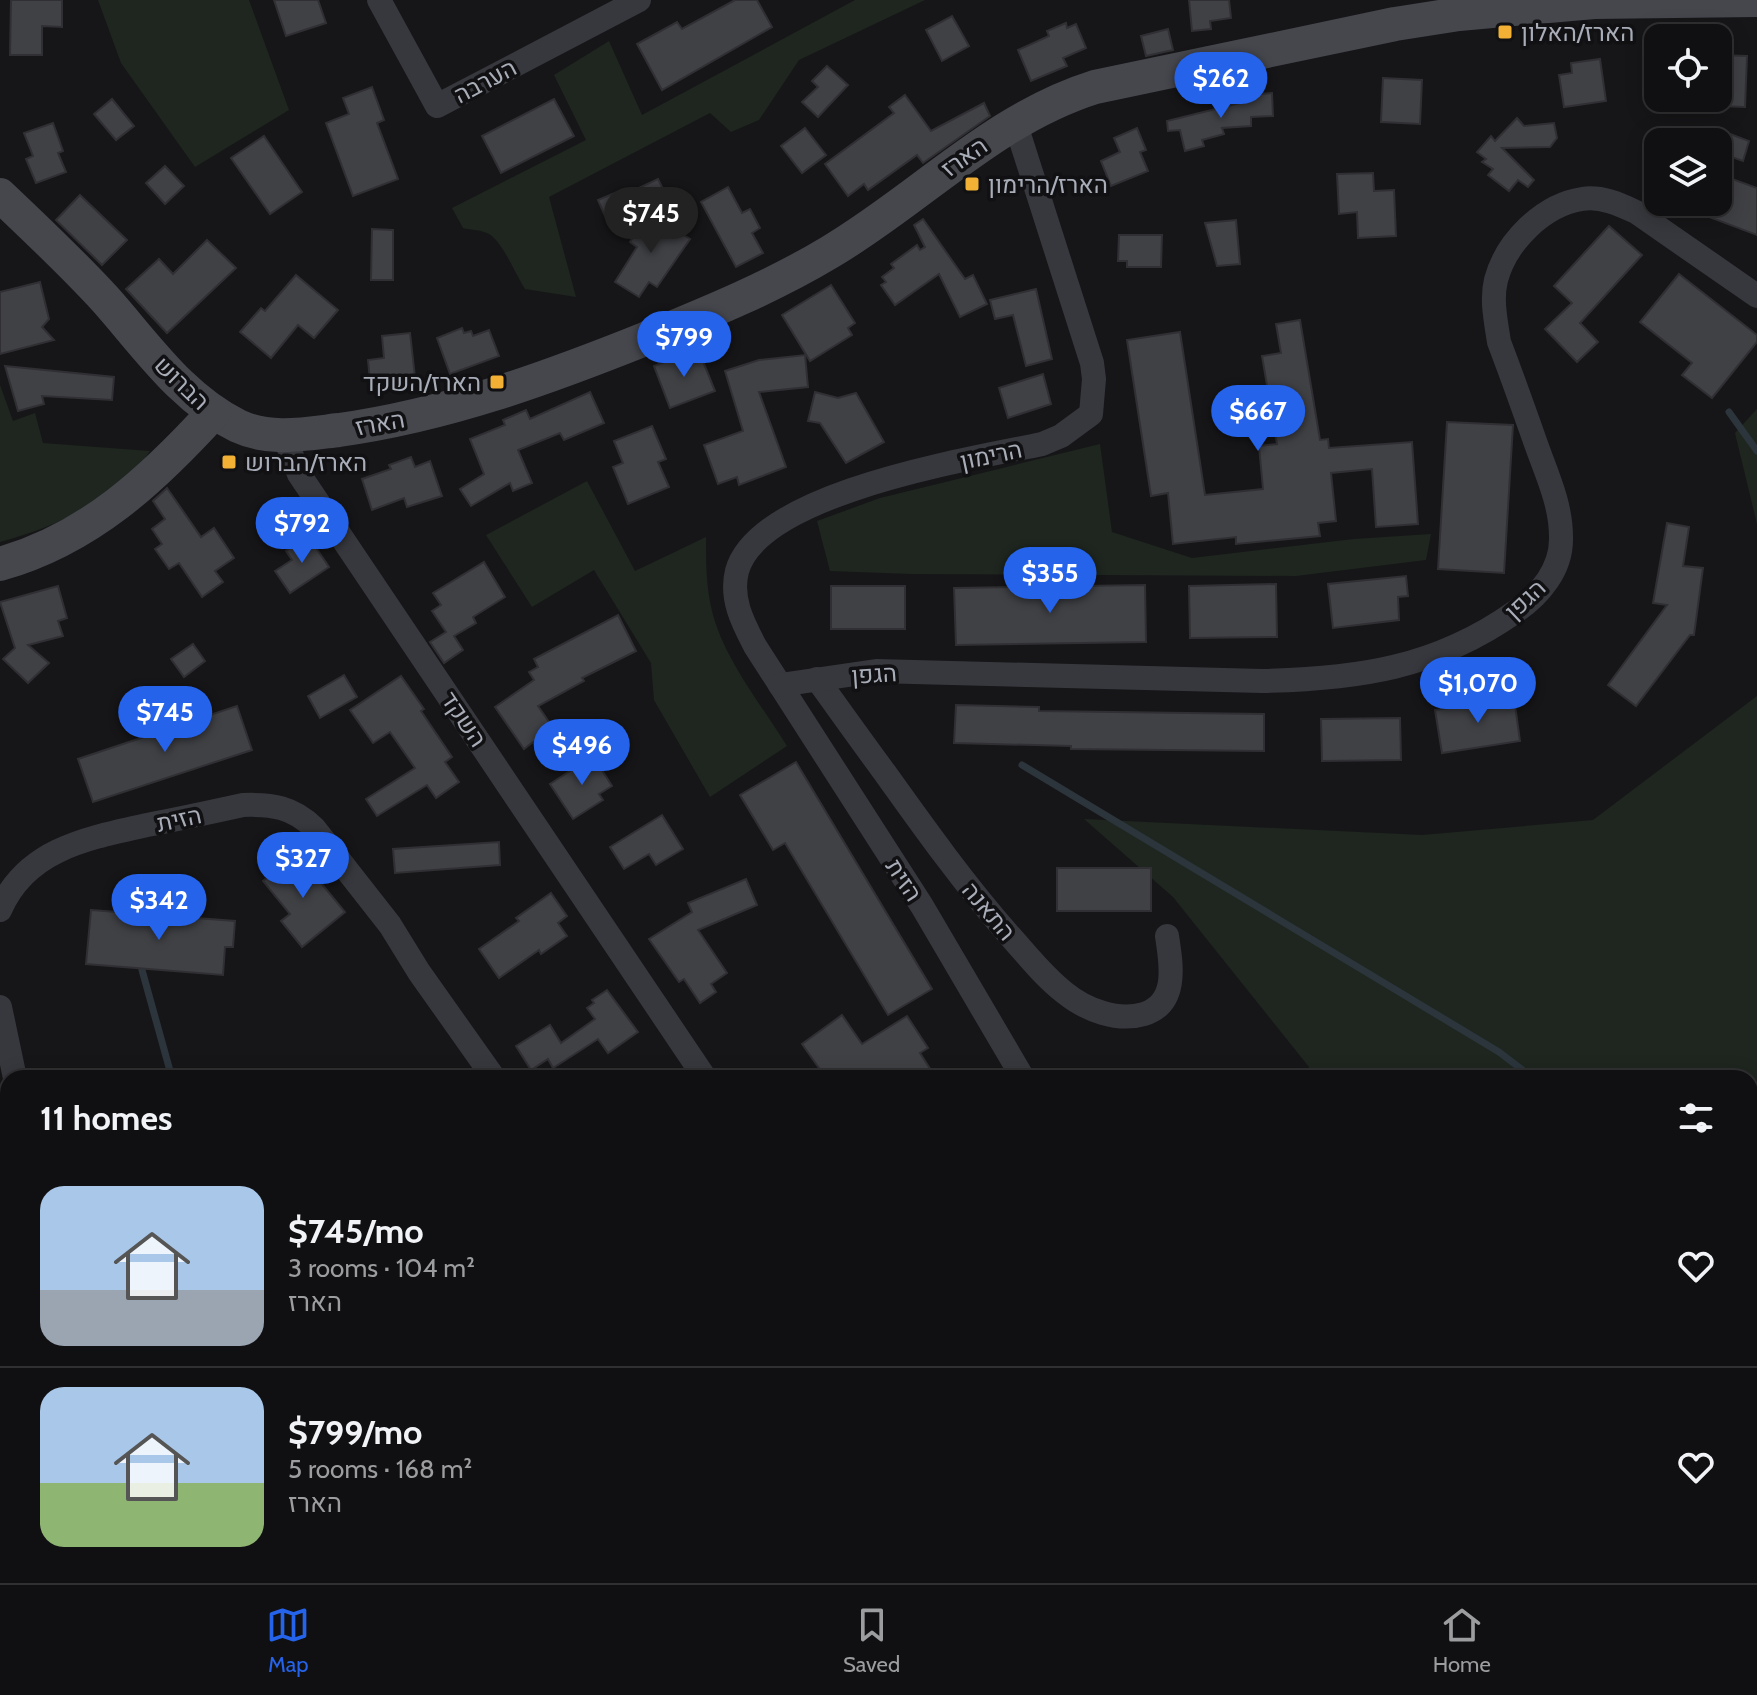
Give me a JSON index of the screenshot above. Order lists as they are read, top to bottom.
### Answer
{
  "streets": {
    "street": [
      "הערבה",
      "הארז",
      "הברוש",
      "הרימון",
      "הגפן",
      "השקד",
      "הזית",
      "התאנה"
    ]
  },
  "crossings": [
    ["הארז", "הברוש"],
    ["הארז", "הרימון"],
    ["הארז", "השקד"],
    ["הרימון", "הגפן"],
    ["הרימון", "הזית"],
    ["הגפן", "הזית"],
    ["הגפן", "התאנה"]
  ],
  "places": {
    "transit": [
      "הארז/האלון",
      "הארז/הרימון",
      "הארז/השקד",
      "הארז/הברוש"
    ]
  },
  "page": {
    "price": [
      "$262",
      "$745",
      "$799",
      "$667",
      "$792",
      "$355",
      "$1,070",
      "$745",
      "$496",
      "$327",
      "$342"
    ],
    "heading": "11 homes",
    "list": [
      {
        "name": "$745/mo",
        "note": "3 rooms · 104 m² · הארז"
      },
      {
        "name": "$799/mo",
        "note": "5 rooms · 168 m² · הארז"
      }
    ],
    "tabs": ["Map", "Saved", "Home"]
  }
}
